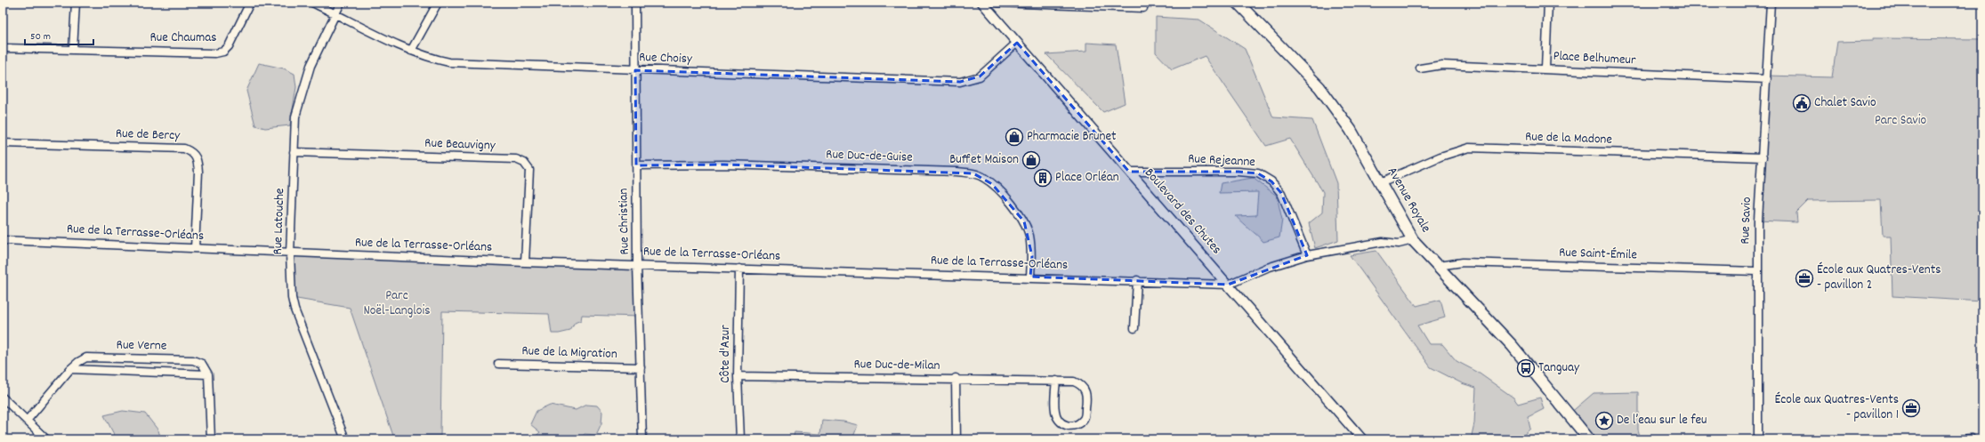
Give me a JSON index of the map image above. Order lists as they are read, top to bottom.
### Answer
{
  "streets": {
    "main road": ["Avenue Royale"],
    "street": [
      "Rue Chaumas",
      "Rue Choisy",
      "Place Belhumeur",
      "Rue de Bercy",
      "Rue de la Madone",
      "Rue Beauvigny",
      "Rue Duc-de-Guise",
      "Rue Rejeanne",
      "Boulevard des Chutes",
      "Rue Savio",
      "Rue Latouche",
      "Rue Christian",
      "Rue de la Terrasse-Orléans",
      "Rue Saint-Émile",
      "Rue Verne",
      "Rue de la Migration",
      "Côte d'Azur",
      "Rue Duc-de-Milan"
    ]
  },
  "crossings": [
    ["Rue Choisy", "Boulevard des Chutes"],
    ["Rue Choisy", "Rue Latouche"],
    ["Rue Choisy", "Rue Christian"],
    ["Place Belhumeur", "Rue Savio"],
    ["Rue de Bercy", "Rue de la Terrasse-Orléans"],
    ["Rue de la Madone", "Avenue Royale"],
    ["Rue de la Madone", "Rue Savio"],
    ["Rue Beauvigny", "Rue Latouche"],
    ["Rue Beauvigny", "Rue de la Terrasse-Orléans"],
    ["Rue Duc-de-Guise", "Rue Christian"],
    ["Rue Duc-de-Guise", "Rue de la Terrasse-Orléans"],
    ["Rue Rejeanne", "Boulevard des Chutes"],
    ["Rue Rejeanne", "Rue de la Terrasse-Orléans"],
    ["Avenue Royale", "Rue de la Terrasse-Orléans"],
    ["Avenue Royale", "Rue Saint-Émile"],
    ["Boulevard des Chutes", "Rue de la Terrasse-Orléans"],
    ["Rue Savio", "Rue Saint-Émile"],
    ["Rue Latouche", "Rue de la Terrasse-Orléans"],
    ["Rue Christian", "Rue de la Terrasse-Orléans"],
    ["Rue Christian", "Rue de la Migration"],
    ["Rue de la Terrasse-Orléans", "Côte d'Azur"],
    ["Côte d'Azur", "Rue Duc-de-Milan"]
  ],
  "parks": ["Parc Savio", "Parc Noël-Langlois"],
  "places": {
    "public building": ["Chalet Savio"],
    "shop": ["Pharmacie Brunet", "Buffet Maison"],
    "building": ["Place Orléan"],
    "office": ["École aux Quatres-Vents - pavillon 2", "École aux Quatres-Vents - pavillon 1"],
    "bus stop": ["Tanguay"],
    "place": ["De l’eau sur le feu"]
  },
  "scale_bar": "50 m"
}
